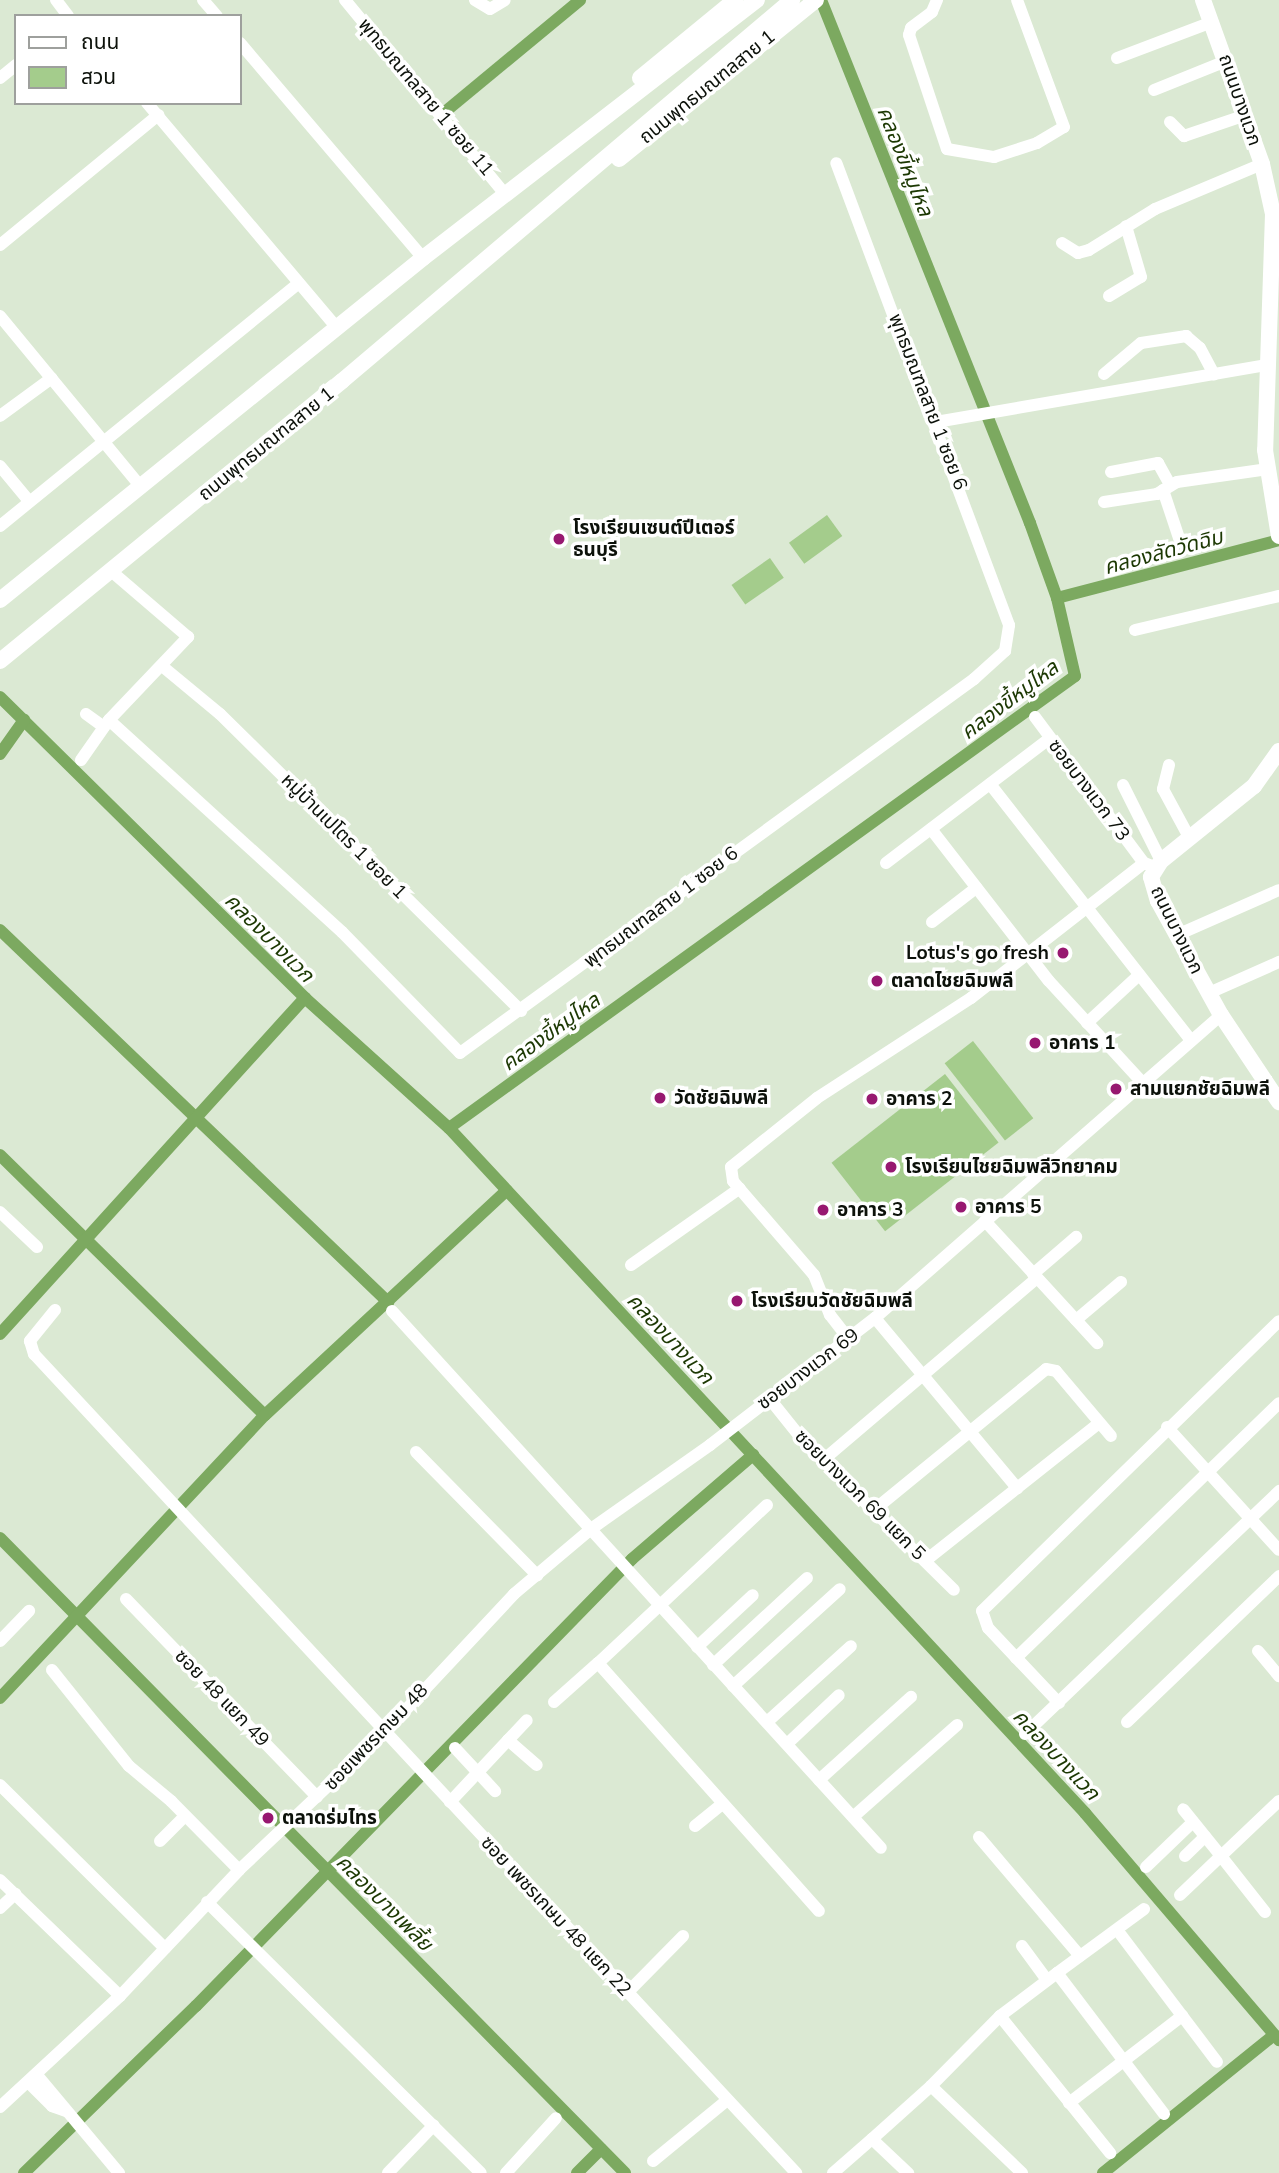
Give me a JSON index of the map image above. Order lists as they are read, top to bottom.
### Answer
{
  "streets": {
    "main road": ["ถนนพุทธมณฑลสาย 1", "ถนนบางแวก"],
    "street": [
      "พุทธมณฑลสาย 1 ซอย 11",
      "พุทธมณฑลสาย 1 ซอย 6",
      "ซอยบางแวก 73",
      "หมู่บ้านเปโตร 1 ซอย 1",
      "ซอยบางแวก 69",
      "ซอยบางแวก 69 แยก 5",
      "ซอย 48 แยก 49",
      "ซอยเพชรเกษม 48",
      "ซอย เพชรเกษม 48 แยก 22"
    ]
  },
  "crossings": [
    ["ถนนพุทธมณฑลสาย 1", "พุทธมณฑลสาย 1 ซอย 11"],
    ["ถนนบางแวก", "ซอยบางแวก 73"],
    ["ถนนบางแวก", "ซอยบางแวก 69"],
    ["พุทธมณฑลสาย 1 ซอย 6", "หมู่บ้านเปโตร 1 ซอย 1"],
    ["ซอยบางแวก 69", "ซอยบางแวก 69 แยก 5"],
    ["ซอยบางแวก 69", "ซอยเพชรเกษม 48"],
    ["ซอย 48 แยก 49", "ซอยเพชรเกษม 48"],
    ["ซอยเพชรเกษม 48", "ซอย เพชรเกษม 48 แยก 22"]
  ],
  "water": [
    "คลองขี้หมูไหล",
    "คลองลัดวัดฉิม",
    "คลองบางแวก",
    "คลองบางเพลี้ย"
  ],
  "places": [
    "โรงเรียนเซนต์ปีเตอร์ ธนบุรี",
    "Lotus's go fresh",
    "ตลาดไชยฉิมพลี",
    "อาคาร 1",
    "สามแยกชัยฉิมพลี",
    "วัดชัยฉิมพลี",
    "อาคาร 2",
    "โรงเรียนไชยฉิมพลีวิทยาคม",
    "อาคาร 5",
    "อาคาร 3",
    "โรงเรียนวัดชัยฉิมพลี",
    "ตลาดร่มไทร"
  ],
  "legend": ["ถนน", "สวน"]
}
